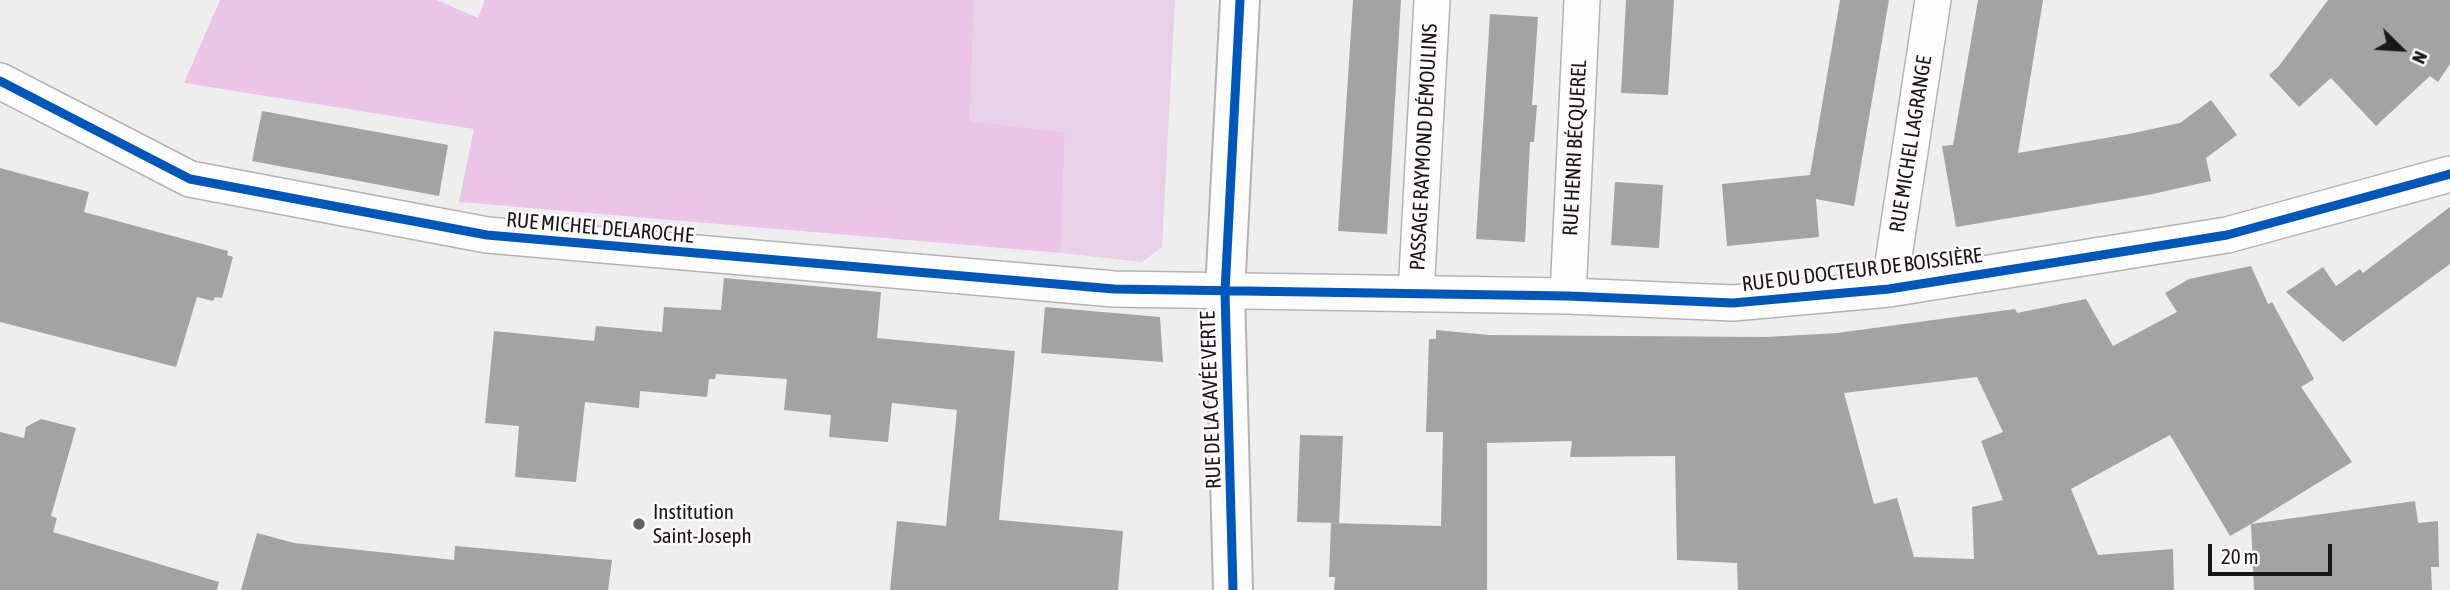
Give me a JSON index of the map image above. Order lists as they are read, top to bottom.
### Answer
{
  "streets": {
    "street": [
      "RUE MICHEL LAGRANGE",
      "PASSAGE RAYMOND DÉMOULINS",
      "RUE HENRI BÉCQUEREL",
      "RUE MICHEL DELAROCHE",
      "RUE DU DOCTEUR DE BOISSIÈRE",
      "RUE DE LA CAVÉE VERTE"
    ]
  },
  "crossings": [
    ["RUE MICHEL LAGRANGE", "RUE DU DOCTEUR DE BOISSIÈRE"],
    ["PASSAGE RAYMOND DÉMOULINS", "RUE DU DOCTEUR DE BOISSIÈRE"],
    ["RUE HENRI BÉCQUEREL", "RUE DU DOCTEUR DE BOISSIÈRE"],
    ["RUE MICHEL DELAROCHE", "RUE DU DOCTEUR DE BOISSIÈRE"],
    ["RUE MICHEL DELAROCHE", "RUE DE LA CAVÉE VERTE"],
    ["RUE DU DOCTEUR DE BOISSIÈRE", "RUE DE LA CAVÉE VERTE"]
  ],
  "places": ["Institution Saint-Joseph"],
  "scale_bar": "20 m",
  "north": "bottom right"
}
